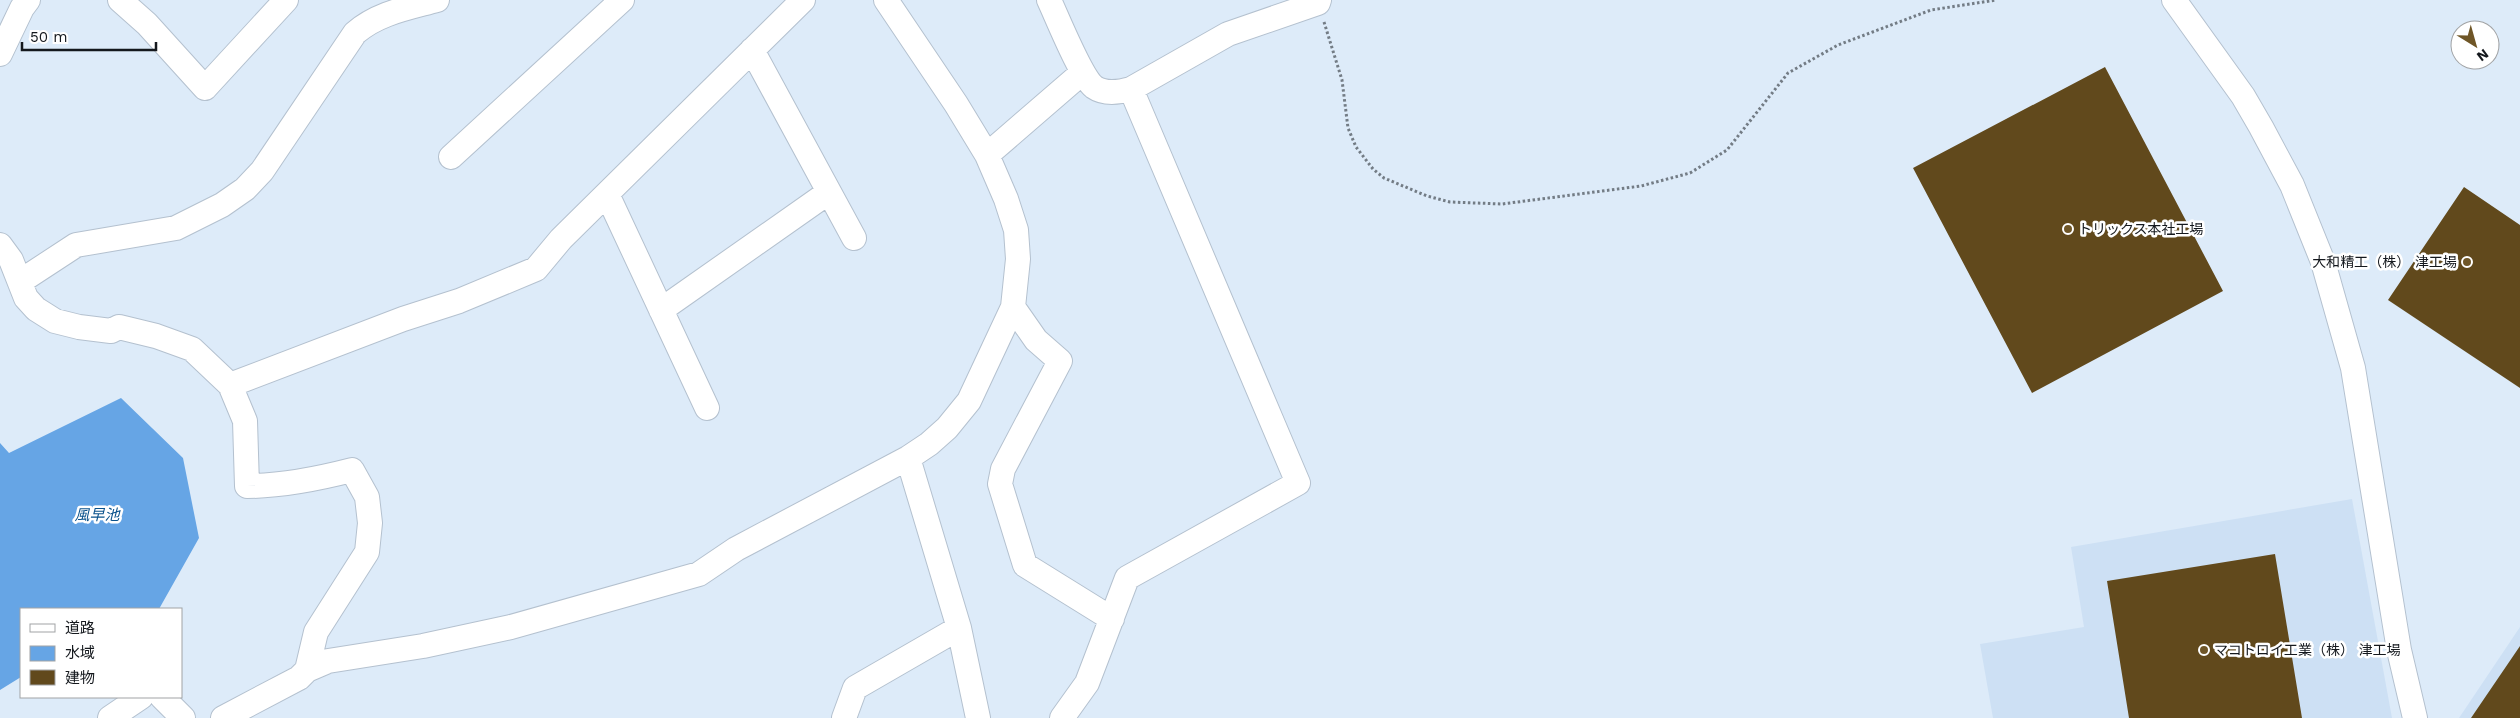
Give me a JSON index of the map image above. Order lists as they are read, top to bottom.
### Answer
{
  "water": ["風早池"],
  "places": ["トリックス本社工場", "大和精工（株） 津工場", "マコトロイ工業（株） 津工場"],
  "legend": ["道路", "水域", "建物"],
  "scale_bar": "50 m",
  "north": "bottom right"
}
